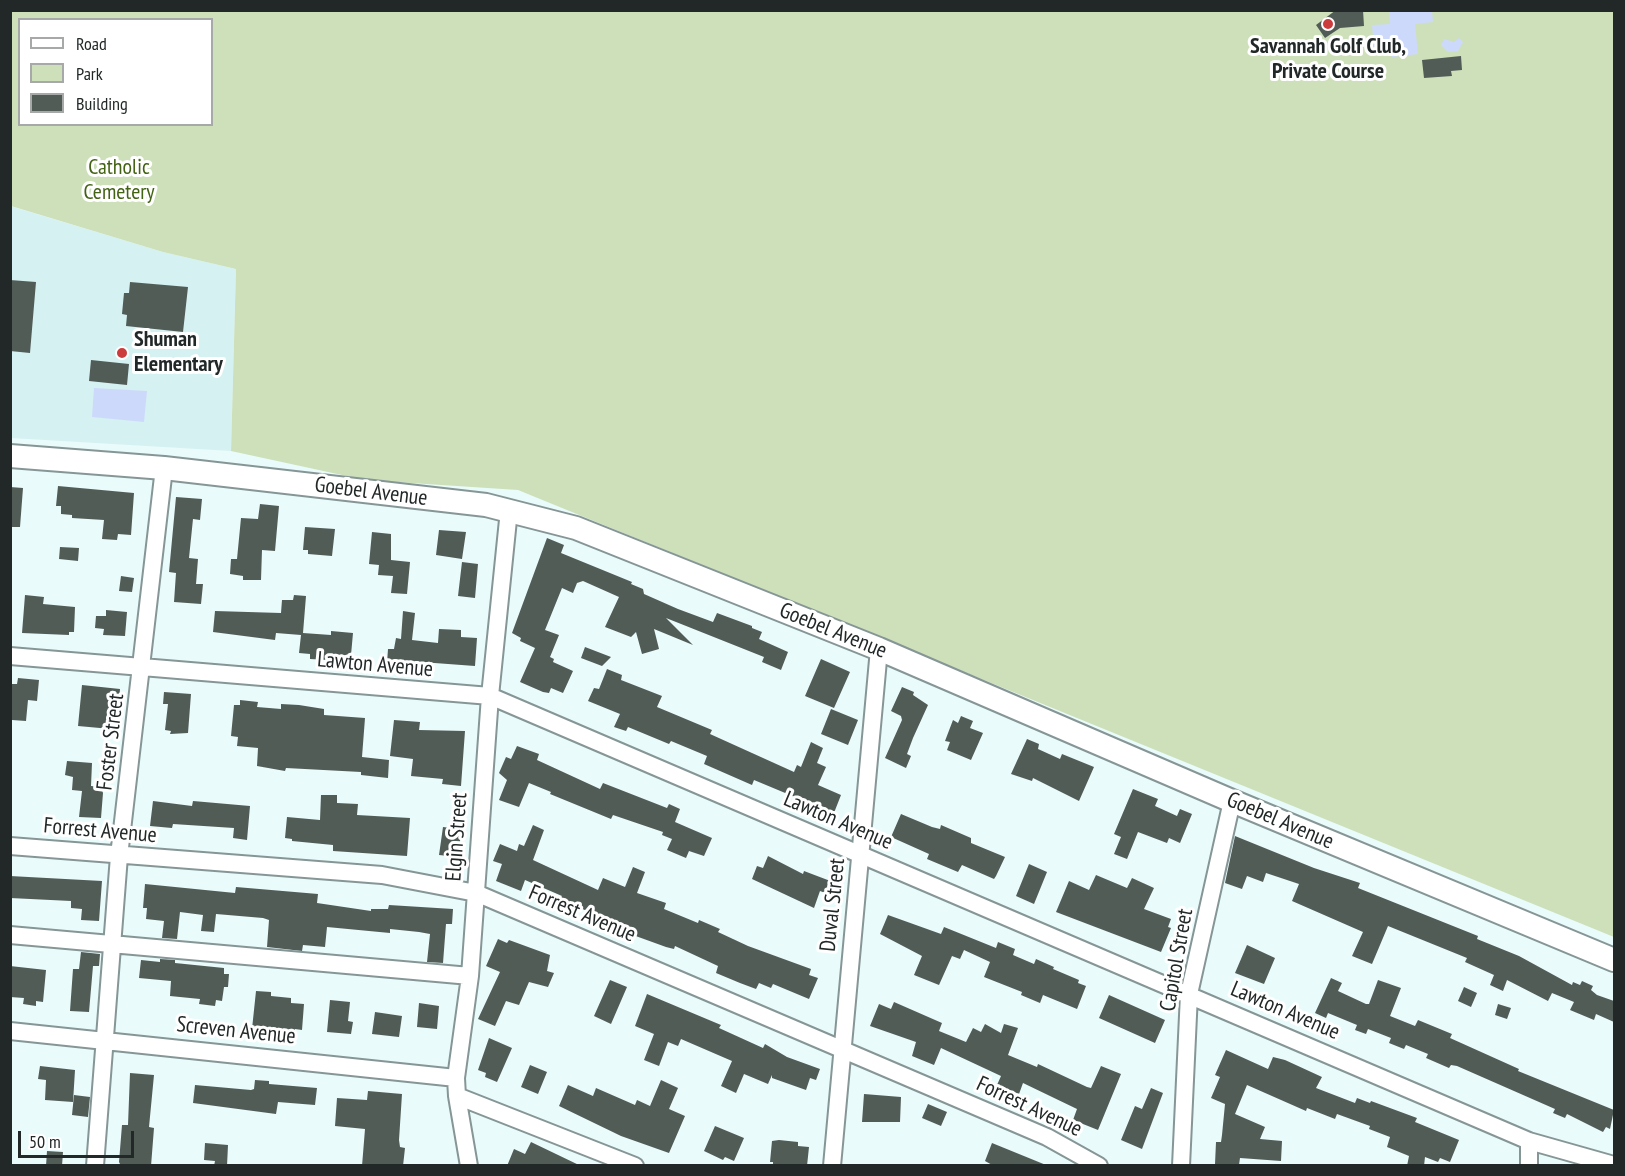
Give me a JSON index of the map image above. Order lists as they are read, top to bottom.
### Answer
{
  "streets": {
    "street": [
      "Goebel Avenue",
      "Lawton Avenue",
      "Foster Street",
      "Forrest Avenue",
      "Elgin Street",
      "Duval Street",
      "Capitol Street",
      "Screven Avenue"
    ]
  },
  "crossings": [
    ["Goebel Avenue", "Foster Street"],
    ["Goebel Avenue", "Elgin Street"],
    ["Goebel Avenue", "Duval Street"],
    ["Goebel Avenue", "Capitol Street"],
    ["Lawton Avenue", "Foster Street"],
    ["Lawton Avenue", "Elgin Street"],
    ["Lawton Avenue", "Duval Street"],
    ["Lawton Avenue", "Capitol Street"],
    ["Foster Street", "Forrest Avenue"],
    ["Foster Street", "Screven Avenue"],
    ["Forrest Avenue", "Elgin Street"],
    ["Forrest Avenue", "Duval Street"],
    ["Elgin Street", "Screven Avenue"]
  ],
  "parks": ["Catholic Cemetery"],
  "places": ["Savannah Golf Club, Private Course", "Shuman Elementary"],
  "legend": ["Road", "Park", "Building"],
  "scale_bar": "50 m"
}
